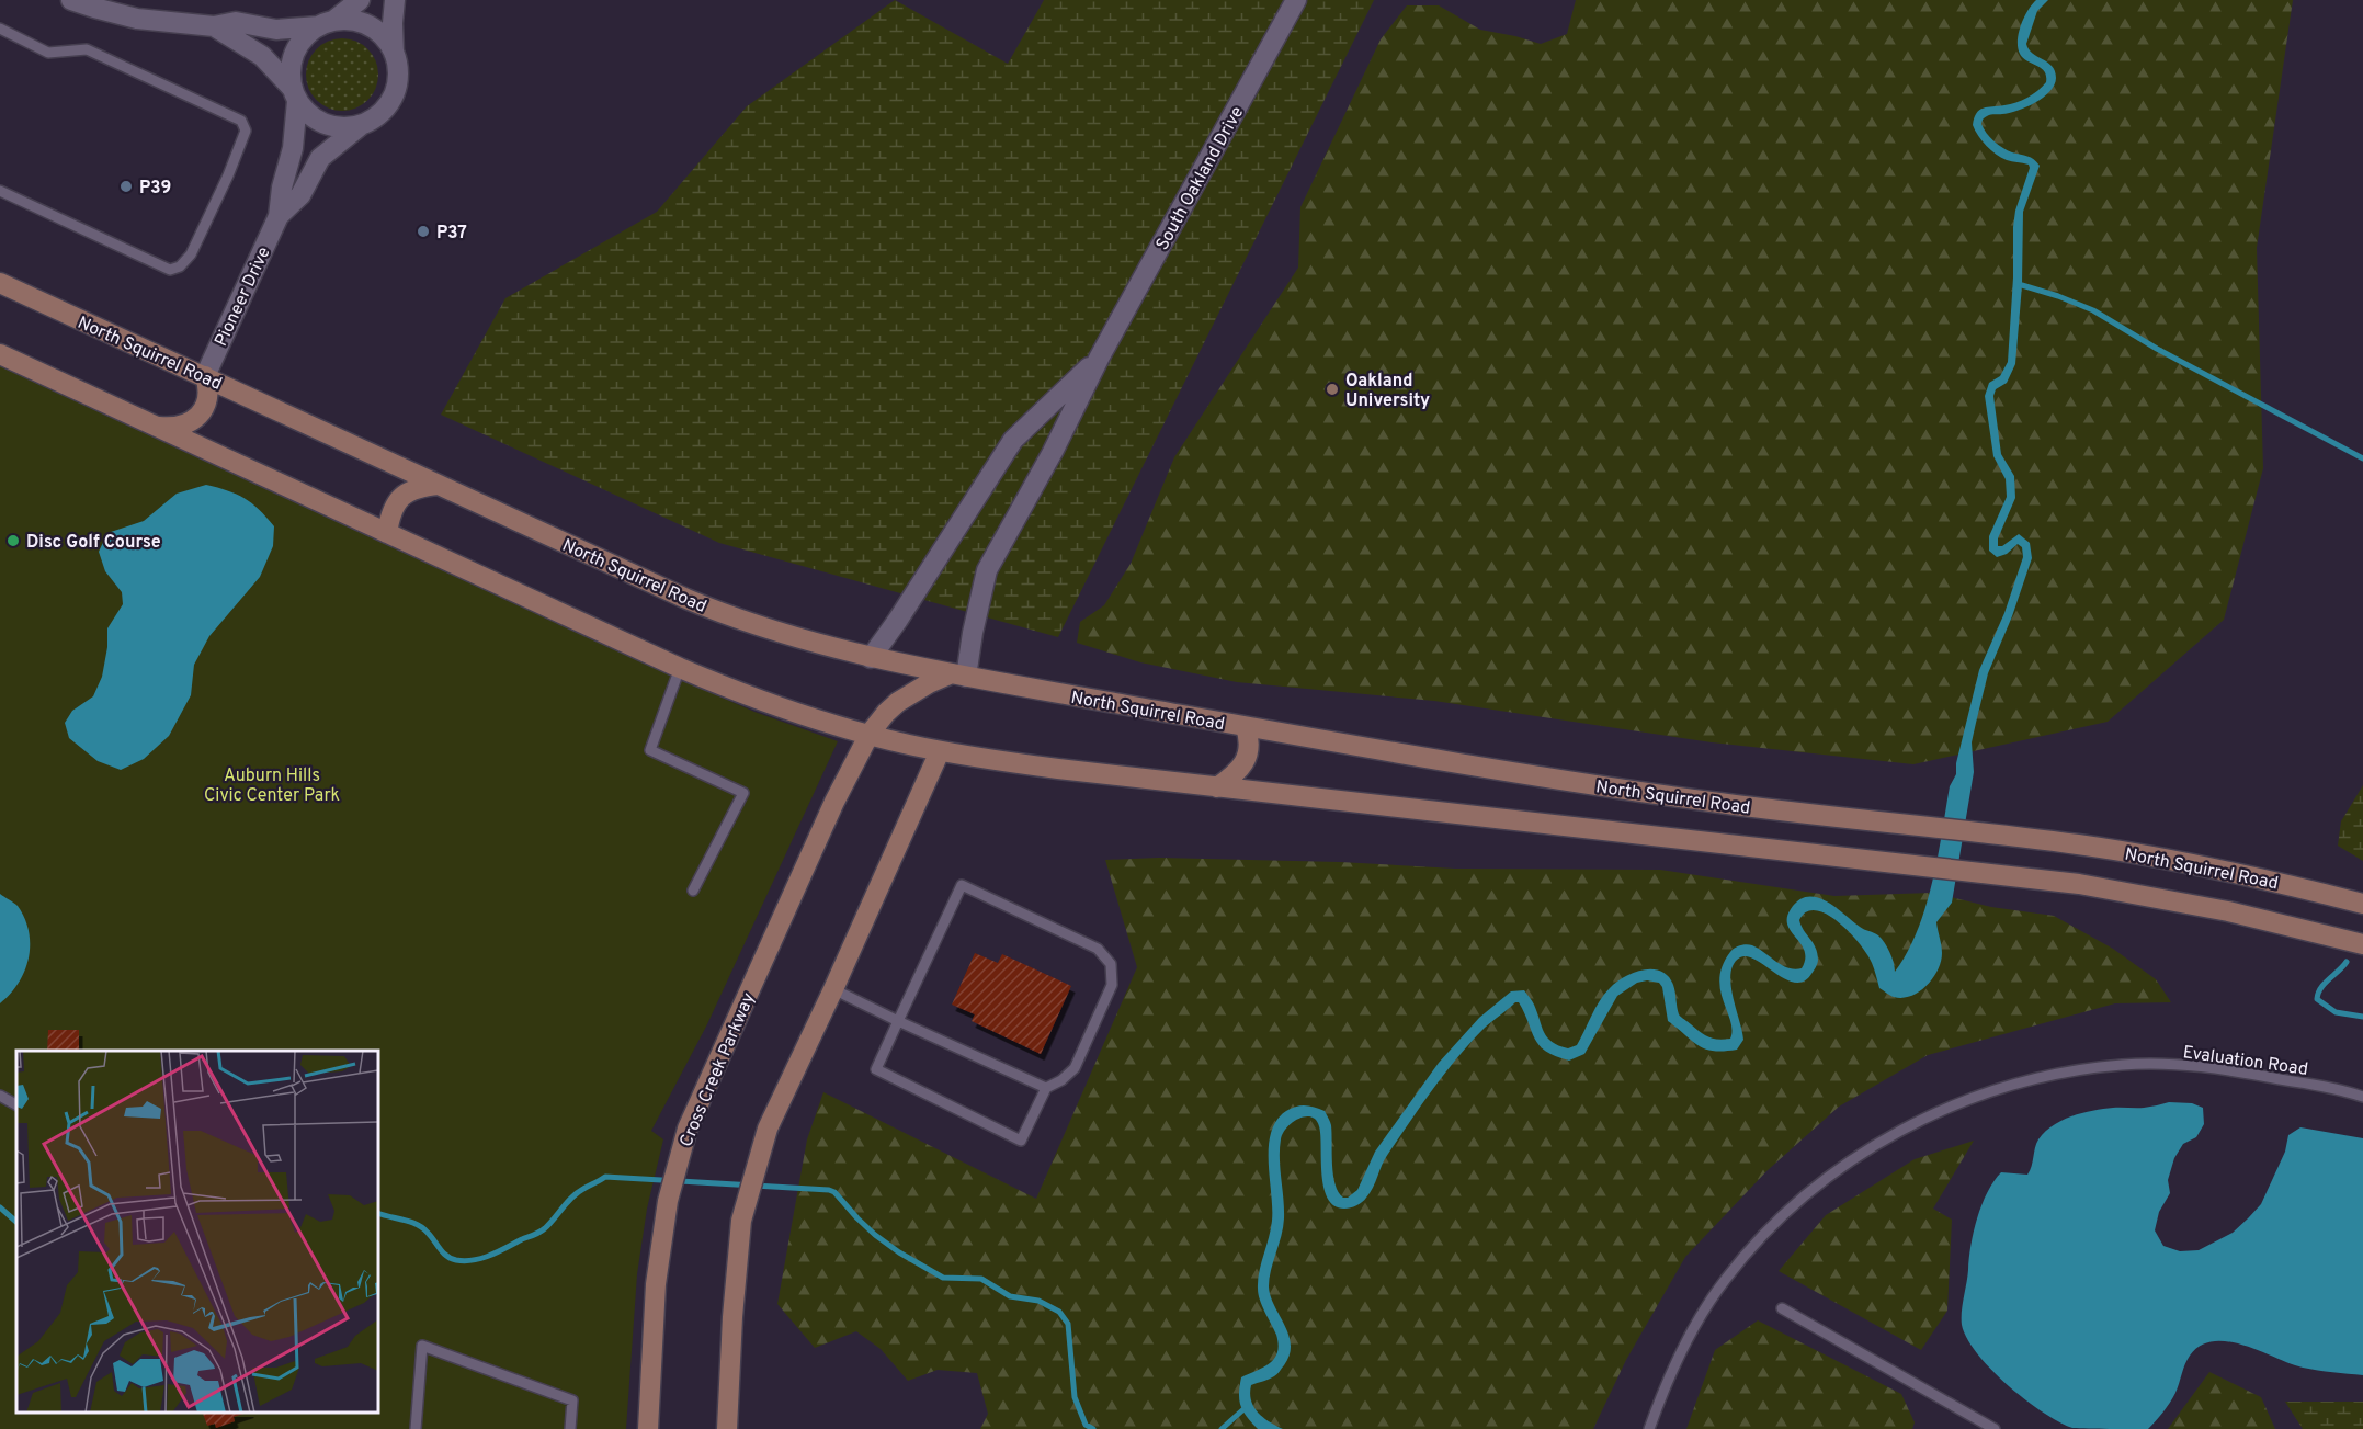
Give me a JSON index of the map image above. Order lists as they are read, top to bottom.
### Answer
{
  "streets": {
    "main road": ["North Squirrel Road", "Cross Creek Parkway"],
    "street": ["South Oakland Drive", "Pioneer Drive"],
    "lane": ["Evaluation Road"]
  },
  "crossings": [
    ["South Oakland Drive", "North Squirrel Road"],
    ["South Oakland Drive", "Cross Creek Parkway"],
    ["Pioneer Drive", "North Squirrel Road"],
    ["North Squirrel Road", "Cross Creek Parkway"]
  ],
  "parks": ["Auburn Hills Civic Center Park"],
  "places": [
    "P39",
    "P37",
    "Oakland University",
    "Disc Golf Course"
  ]
}
